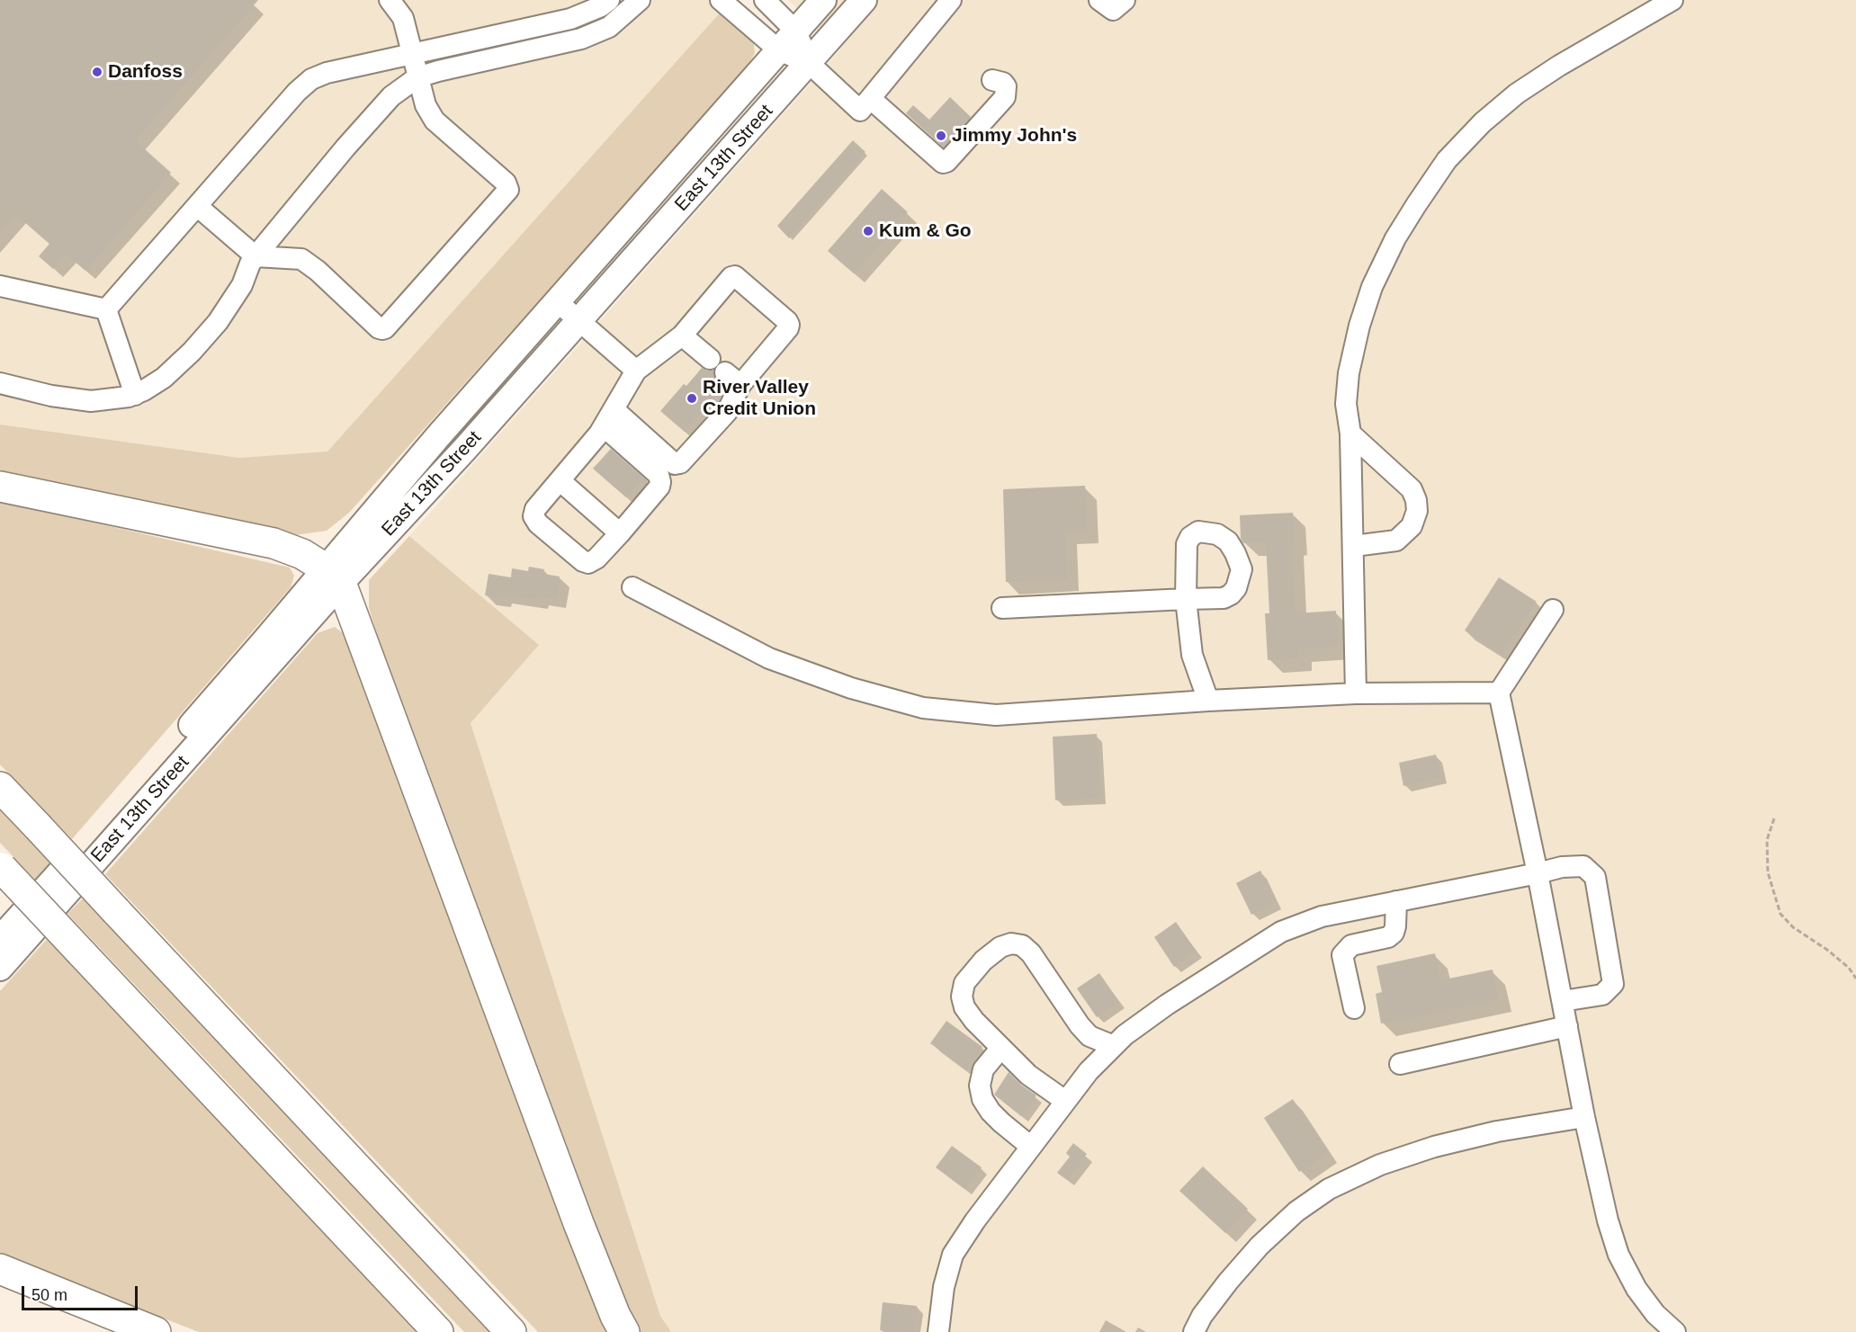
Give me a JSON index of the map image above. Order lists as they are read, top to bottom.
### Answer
{
  "streets": {
    "main road": ["East 13th Street"]
  },
  "places": [
    "Danfoss",
    "Jimmy John's",
    "Kum & Go",
    "River Valley Credit Union"
  ],
  "scale_bar": "50 m"
}
